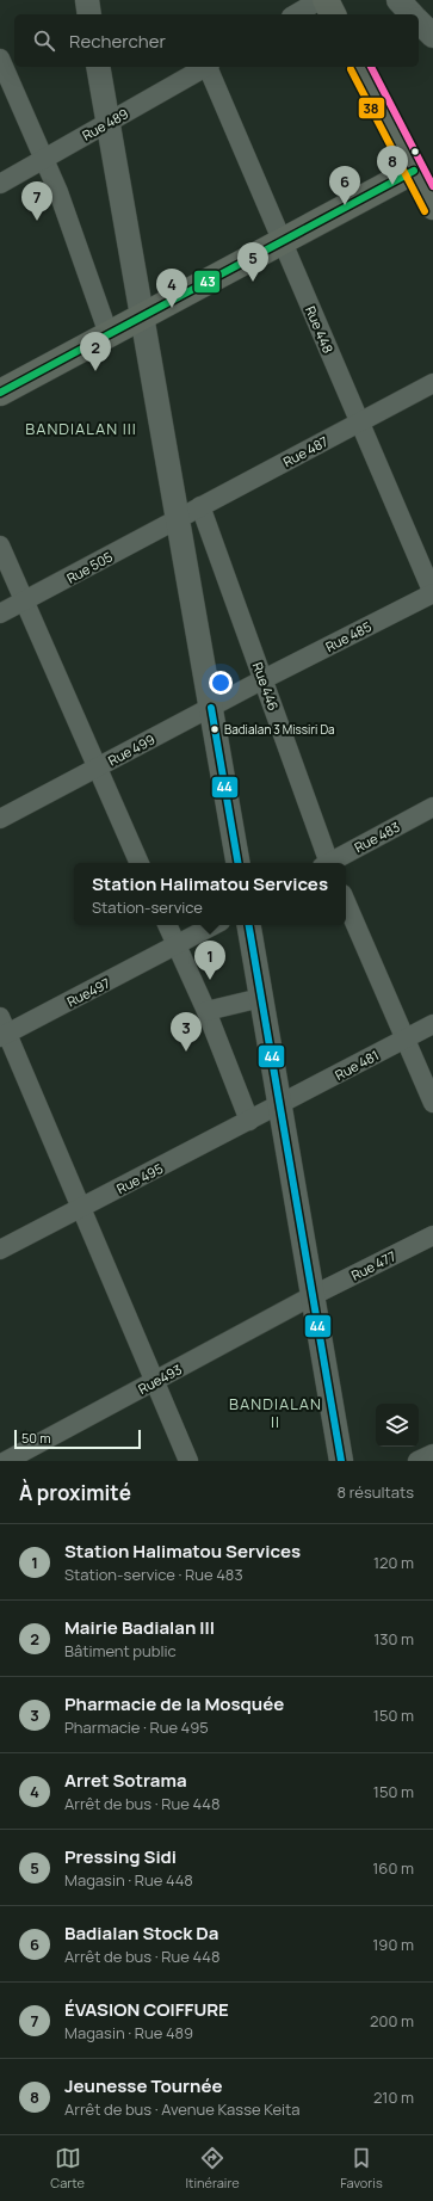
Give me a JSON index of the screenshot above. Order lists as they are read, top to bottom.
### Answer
{
  "streets": {
    "street": [
      "Rue 489",
      "Rue 448",
      "Rue 487",
      "Rue 505",
      "Rue 485",
      "Rue 446",
      "Rue 499",
      "Rue 483",
      "Rue497",
      "Rue 481",
      "Rue 495",
      "Rue 477",
      "Rue493"
    ]
  },
  "crossings": [
    ["Rue 448", "Rue 487"],
    ["Rue 448", "Rue 485"],
    ["Rue 487", "Rue 505"],
    ["Rue 487", "Rue 446"],
    ["Rue 485", "Rue 446"],
    ["Rue 485", "Rue 499"],
    ["Rue 446", "Rue 499"],
    ["Rue 481", "Rue 495"],
    ["Rue 477", "Rue493"]
  ],
  "districts": ["BANDIALAN III", "BANDIALAN II"],
  "places": ["Badialan 3 Missiri Da"],
  "lines": ["transit line 38", "transit line 43", "transit line 44"],
  "scale_bar": "50 m",
  "page": {
    "search": "Rechercher",
    "pins": [
      "8",
      "6",
      "7",
      "5",
      "4",
      "2",
      "1",
      "3"
    ],
    "popup": ["Station Halimatou Services", "Station-service"],
    "scale": "50 m",
    "heading": ["À proximité", "8 résultats"],
    "list": [
      {
        "mark": "1",
        "name": "Station Halimatou Services",
        "note": "Station-service · Rue 483",
        "value": "120 m"
      },
      {
        "mark": "2",
        "name": "Mairie Badialan III",
        "note": "Bâtiment public",
        "value": "130 m"
      },
      {
        "mark": "3",
        "name": "Pharmacie de la Mosquée",
        "note": "Pharmacie · Rue 495",
        "value": "150 m"
      },
      {
        "mark": "4",
        "name": "Arret Sotrama",
        "note": "Arrêt de bus · Rue 448",
        "value": "150 m"
      },
      {
        "mark": "5",
        "name": "Pressing Sidi",
        "note": "Magasin · Rue 448",
        "value": "160 m"
      },
      {
        "mark": "6",
        "name": "Badialan Stock Da",
        "note": "Arrêt de bus · Rue 448",
        "value": "190 m"
      },
      {
        "mark": "7",
        "name": "ÉVASION COIFFURE",
        "note": "Magasin · Rue 489",
        "value": "200 m"
      },
      {
        "mark": "8",
        "name": "Jeunesse Tournée",
        "note": "Arrêt de bus · Avenue Kasse Keita",
        "value": "210 m"
      }
    ],
    "nav": ["Carte", "Itinéraire", "Favoris"]
  }
}
